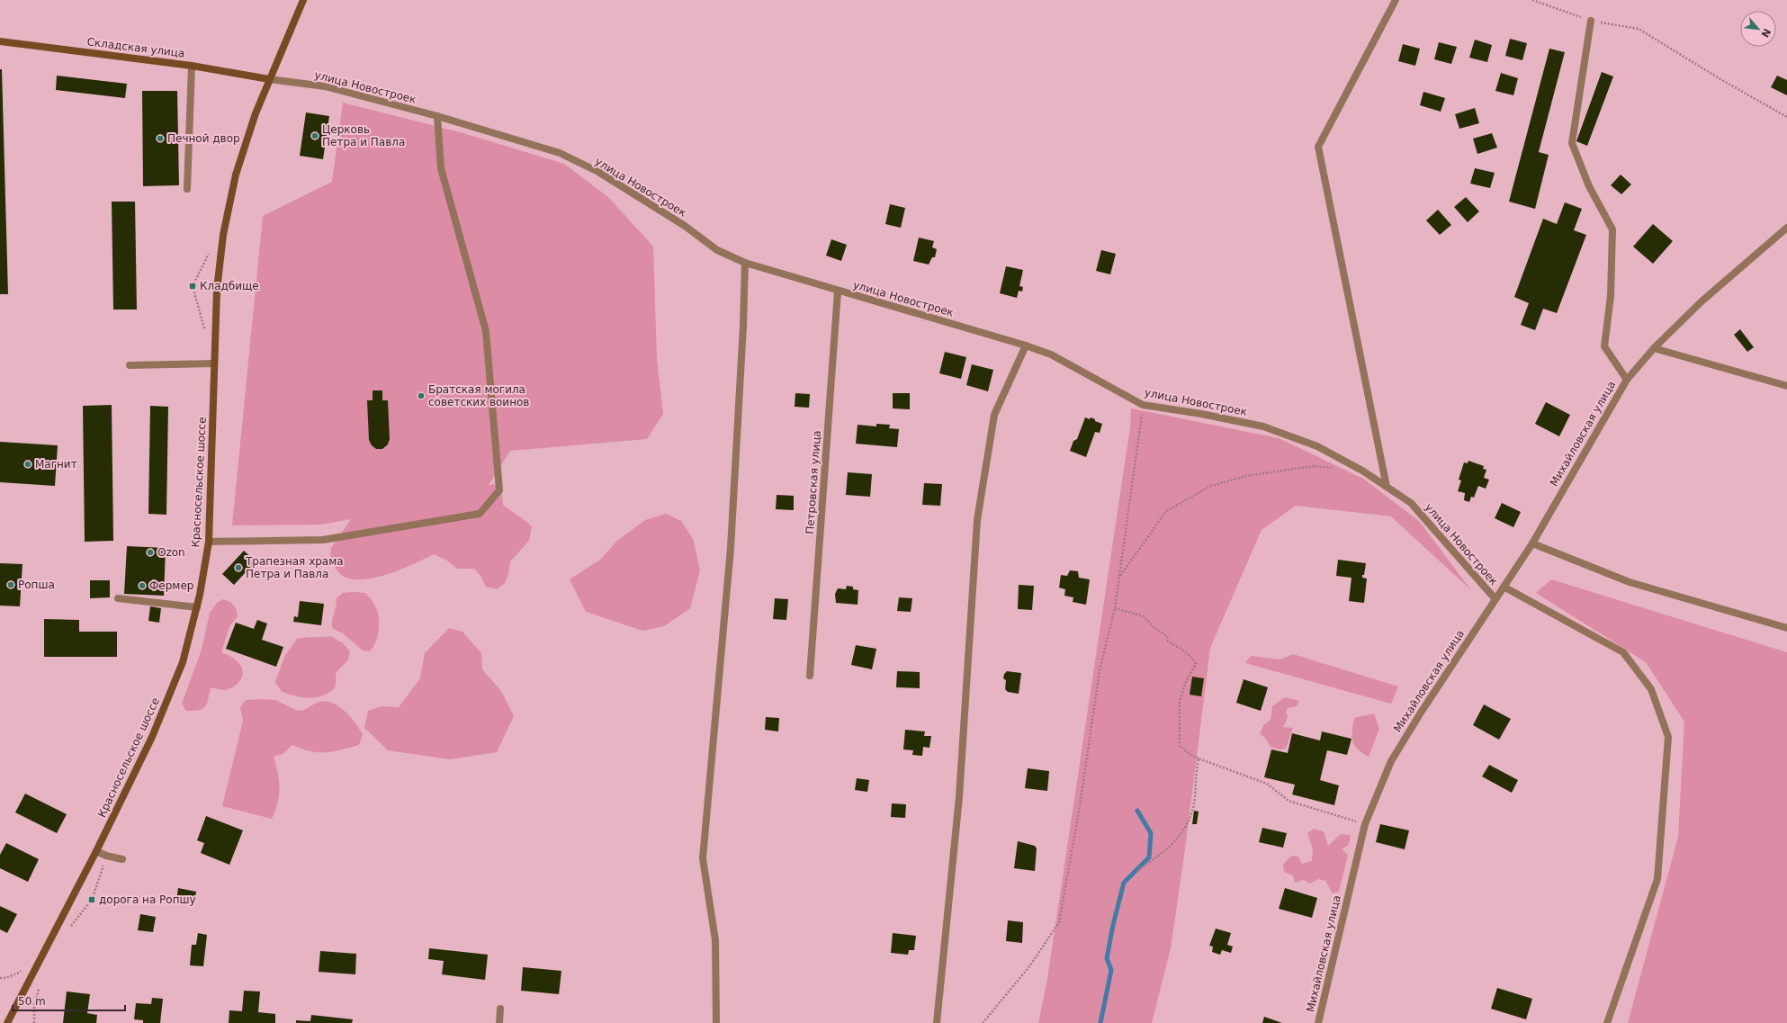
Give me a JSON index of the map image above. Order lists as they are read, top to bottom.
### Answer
{
  "streets": {
    "main road": ["Складская улица", "Красносельское шоссе"],
    "street": ["улица Новостроек", "Михайловская улица", "Петровская улица"]
  },
  "crossings": [
    ["Складская улица", "улица Новостроек"],
    ["Складская улица", "Красносельское шоссе"],
    ["улица Новостроек", "Михайловская улица"],
    ["улица Новостроек", "Красносельское шоссе"],
    ["улица Новостроек", "Петровская улица"]
  ],
  "places": {
    "other": [
      "Церковь Петра и Павла",
      "Печной двор",
      "Братская могила советских воинов",
      "Магнит",
      "Ozon",
      "Трапезная храма Петра и Павла",
      "Ропша",
      "Фермер"
    ],
    "transit": ["Кладбище", "дорога на Ропшу"]
  },
  "scale_bar": "50 m",
  "north": "bottom right"
}
